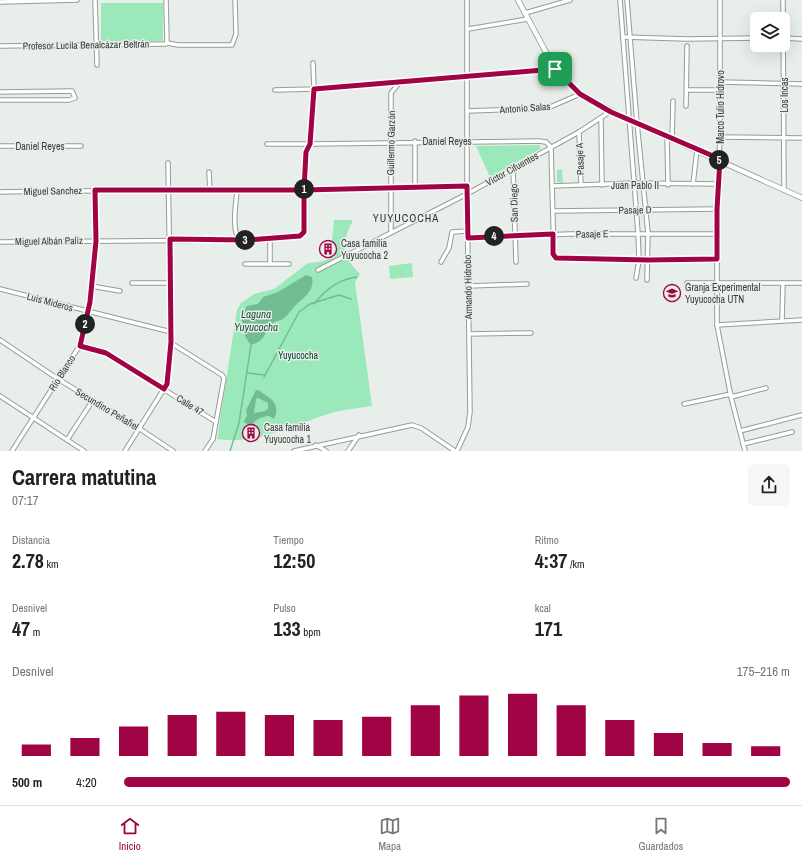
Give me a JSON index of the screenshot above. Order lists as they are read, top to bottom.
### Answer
{
  "streets": {
    "street": [
      "Profesor Lucila Benalcázar Beltrán",
      "Los Incas",
      "Marco Tulio Hidrovo",
      "Antonio Salas",
      "Daniel Reyes",
      "Guillermo Garzón",
      "Pasaje A",
      "Victor Cifuentes",
      "Juan Pablo II",
      "Miguel Sanchez",
      "San Diego",
      "Pasaje D",
      "Pasaje E",
      "Miguel Albán Paliz",
      "Armando Hidrobo",
      "Luis Mideros",
      "Río Blanco",
      "Calle 47",
      "Secundino Peñafiel"
    ]
  },
  "crossings": [
    ["Marco Tulio Hidrovo", "Juan Pablo II"],
    ["Marco Tulio Hidrovo", "Pasaje D"],
    ["Marco Tulio Hidrovo", "Pasaje E"],
    ["Antonio Salas", "Armando Hidrobo"],
    ["Daniel Reyes", "Guillermo Garzón"],
    ["Daniel Reyes", "Victor Cifuentes"],
    ["Daniel Reyes", "Armando Hidrobo"],
    ["Guillermo Garzón", "Victor Cifuentes"],
    ["Guillermo Garzón", "Miguel Sanchez"],
    ["Pasaje A", "Victor Cifuentes"],
    ["Pasaje A", "Juan Pablo II"],
    ["Victor Cifuentes", "San Diego"],
    ["Victor Cifuentes", "Armando Hidrobo"],
    ["Miguel Sanchez", "Miguel Albán Paliz"],
    ["Miguel Sanchez", "Armando Hidrobo"],
    ["Miguel Sanchez", "Río Blanco"],
    ["San Diego", "Pasaje E"],
    ["Pasaje E", "Armando Hidrobo"],
    ["Miguel Albán Paliz", "Río Blanco"],
    ["Luis Mideros", "Río Blanco"],
    ["Río Blanco", "Calle 47"],
    ["Río Blanco", "Secundino Peñafiel"]
  ],
  "districts": ["YUYUCOCHA"],
  "water": ["Laguna Yuyucocha"],
  "parks": ["Yuyucocha"],
  "places": {
    "building": ["Casa familia Yuyucocha 2", "Casa familia Yuyucocha 1"],
    "school or university": ["Granja Experimental Yuyucocha UTN"]
  },
  "page": {
    "pins": [
      "5",
      "1",
      "4",
      "3",
      "2"
    ],
    "heading": ["Carrera matutina", "07:17"],
    "stats": [
      ["Distancia", "2.78 km"],
      ["Tiempo", "12:50"],
      ["Ritmo", "4:37 /km"],
      ["Desnivel", "47 m"],
      ["Pulso", "133 bpm"],
      ["kcal", "171"]
    ],
    "chart": ["Desnivel", "175–216 m"],
    "list": [
      {
        "name": "500 m",
        "note": "4:20"
      }
    ],
    "tabs": ["Inicio", "Mapa", "Guardados"]
  }
}
